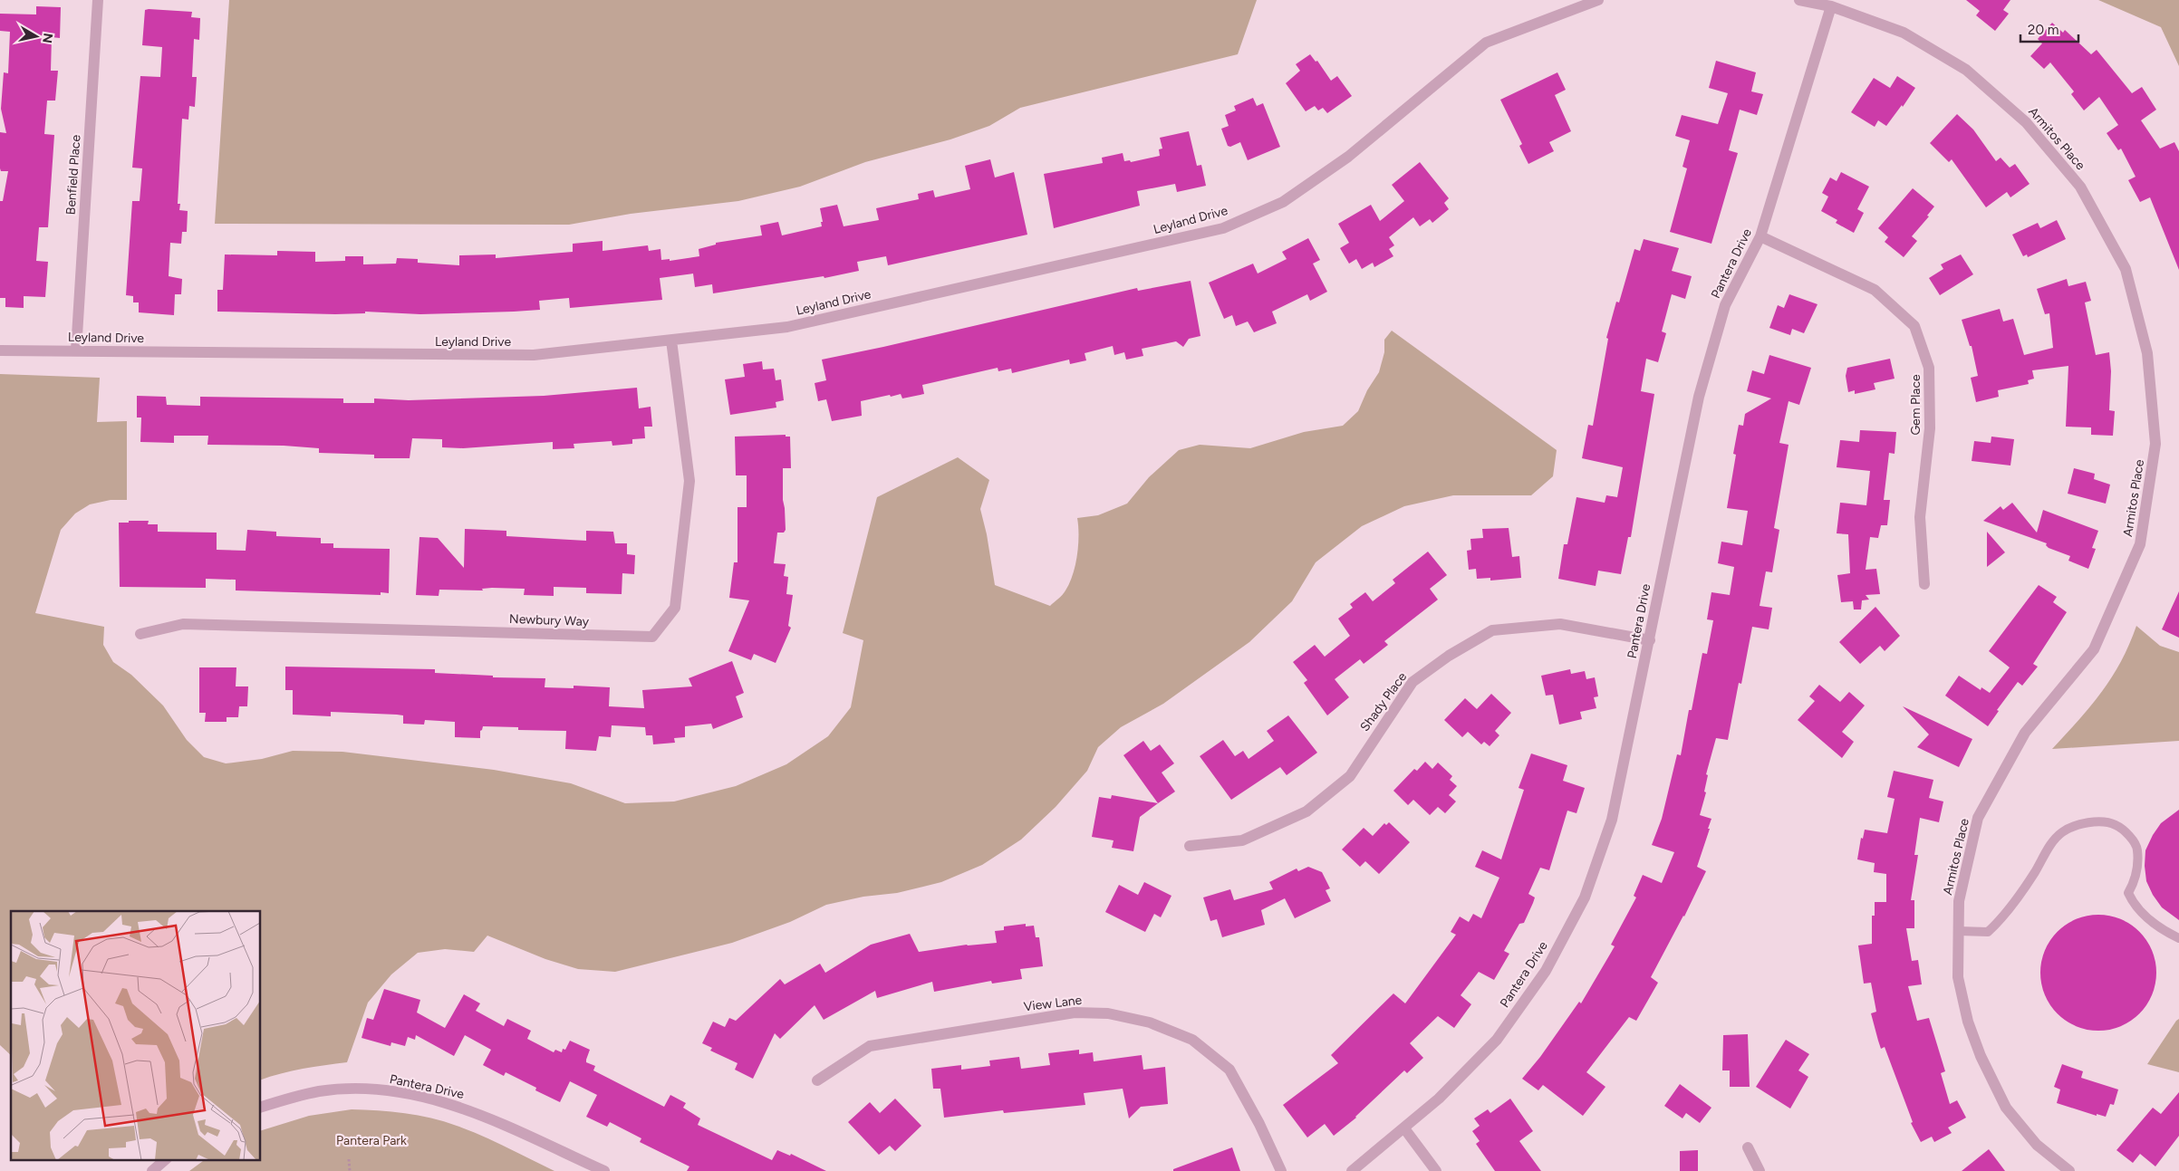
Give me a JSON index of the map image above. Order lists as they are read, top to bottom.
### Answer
{
  "streets": {
    "street": [
      "Armitos Place",
      "Benfield Place",
      "Leyland Drive",
      "Pantera Drive",
      "Gem Place",
      "Newbury Way",
      "Shady Place",
      "View Lane"
    ]
  },
  "crossings": [
    ["Armitos Place", "Pantera Drive"],
    ["Benfield Place", "Leyland Drive"],
    ["Leyland Drive", "Newbury Way"],
    ["Pantera Drive", "Gem Place"],
    ["Pantera Drive", "Shady Place"]
  ],
  "parks": ["Pantera Park"],
  "scale_bar": "20 m",
  "north": "right"
}
